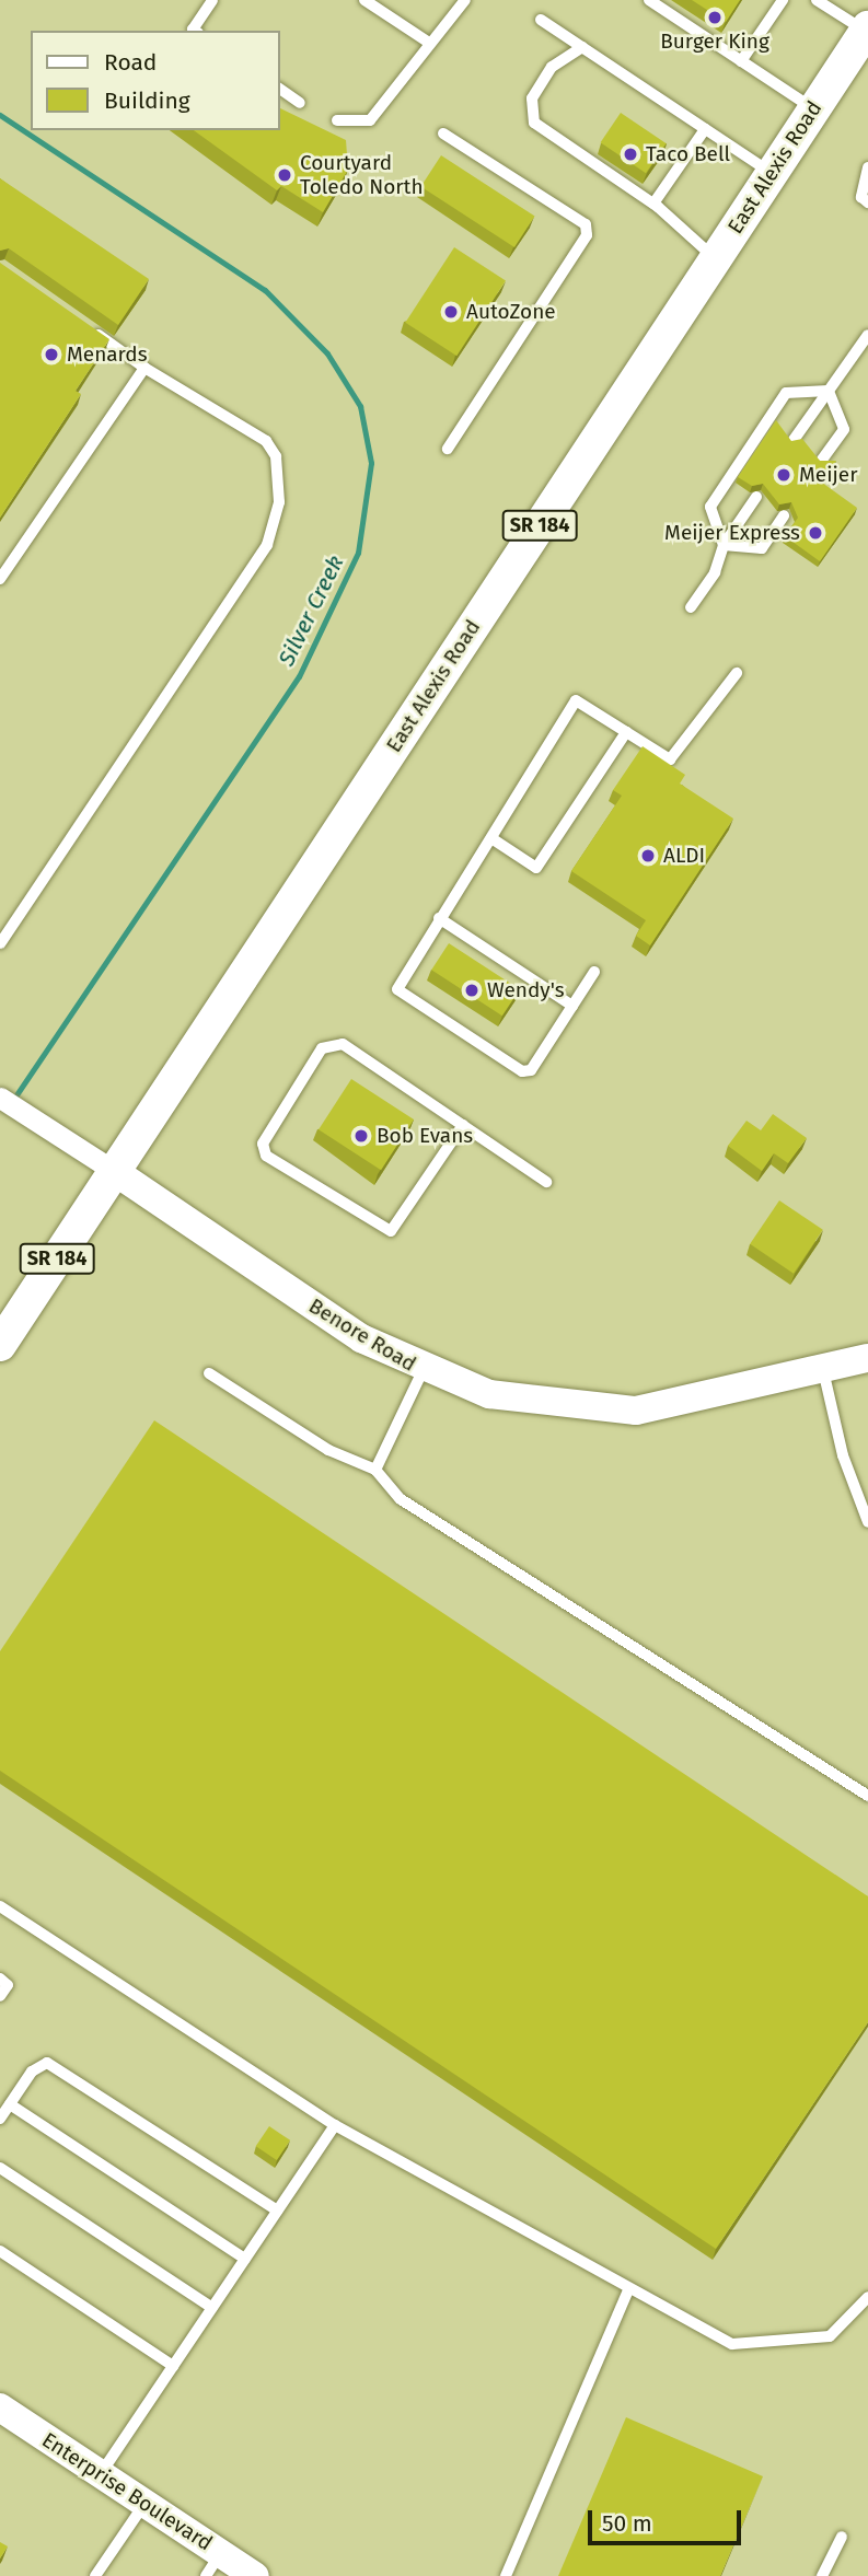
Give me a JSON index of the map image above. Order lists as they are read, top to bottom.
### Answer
{
  "streets": {
    "main road": [
      "East Alexis Road",
      "SR 184",
      "Benore Road",
      "Enterprise Boulevard"
    ]
  },
  "crossings": [
    ["East Alexis Road", "Benore Road"]
  ],
  "water": ["Silver Creek"],
  "places": [
    "Burger King",
    "Taco Bell",
    "Courtyard Toledo North",
    "AutoZone",
    "Menards",
    "Meijer",
    "Meijer Express",
    "ALDI",
    "Wendy's",
    "Bob Evans"
  ],
  "legend": ["Road", "Building"],
  "scale_bar": "50 m"
}
